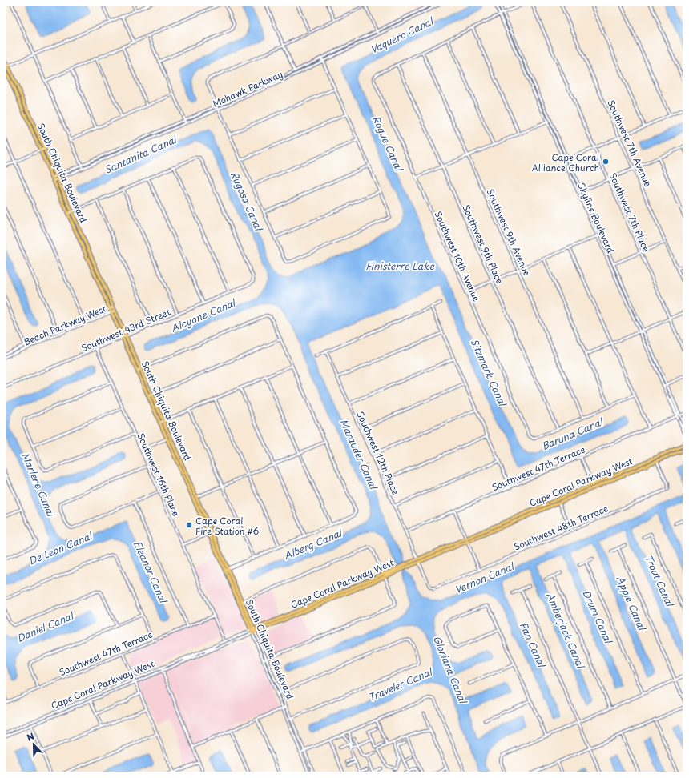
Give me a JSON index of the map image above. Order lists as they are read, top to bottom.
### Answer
{
  "streets": {
    "main road": ["South Chiquita Boulevard", "Cape Coral Parkway West"],
    "street": [
      "Mohawk Parkway",
      "Southwest 7th Avenue",
      "Southwest 7th Place",
      "Skyline Boulevard",
      "Southwest 9th Avenue",
      "Southwest 9th Place",
      "Southwest 10th Avenue",
      "Beach Parkway West",
      "Southwest 43rd Street",
      "Southwest 12th Place",
      "Southwest 47th Terrace",
      "Southwest 16th Place",
      "Southwest 48th Terrace"
    ]
  },
  "crossings": [
    ["Mohawk Parkway", "South Chiquita Boulevard"],
    ["South Chiquita Boulevard", "Beach Parkway West"],
    ["South Chiquita Boulevard", "Southwest 43rd Street"],
    ["South Chiquita Boulevard", "Cape Coral Parkway West"],
    ["Skyline Boulevard", "Southwest 47th Terrace"],
    ["Southwest 9th Place", "Southwest 10th Avenue"],
    ["Southwest 43rd Street", "Southwest 16th Place"],
    ["Southwest 12th Place", "Southwest 47th Terrace"],
    ["Southwest 12th Place", "Cape Coral Parkway West"],
    ["Southwest 12th Place", "Southwest 48th Terrace"],
    ["Southwest 47th Terrace", "Southwest 16th Place"],
    ["Southwest 16th Place", "Cape Coral Parkway West"],
    ["Cape Coral Parkway West", "Southwest 48th Terrace"]
  ],
  "water": [
    "Vaquero Canal",
    "Rogue Canal",
    "Santanita Canal",
    "Rugosa Canal",
    "Finisterre Lake",
    "Alcyone Canal",
    "Sitzmark Canal",
    "Baruna Canal",
    "Marauder Canal",
    "Marlene Canal",
    "Alberg Canal",
    "De Leon Canal",
    "Eleanor Canal",
    "Vernon Canal",
    "Trout Canal",
    "Apple Canal",
    "Drum Canal",
    "Daniel Canal",
    "Amberjack Canal",
    "Pan Canal",
    "Gloriana Canal",
    "Traveler Canal"
  ],
  "places": ["Cape Coral Alliance Church", "Cape Coral Fire Station #6"],
  "north": "top left"
}
